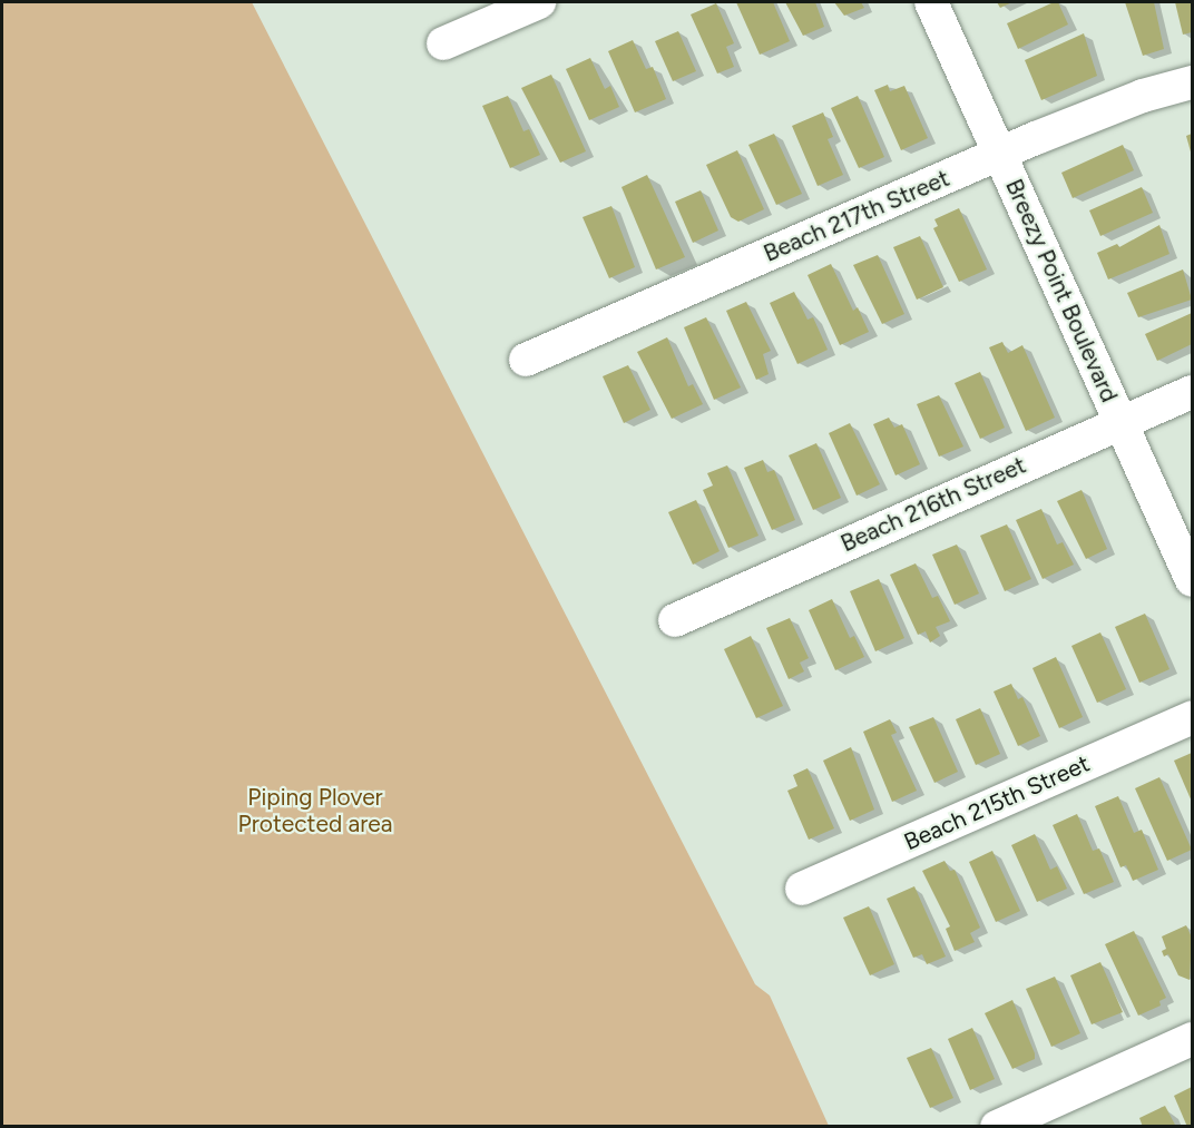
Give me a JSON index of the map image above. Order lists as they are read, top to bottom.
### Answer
{
  "streets": {
    "street": [
      "Beach 217th Street",
      "Breezy Point Boulevard",
      "Beach 216th Street",
      "Beach 215th Street"
    ]
  },
  "crossings": [
    ["Beach 217th Street", "Breezy Point Boulevard"],
    ["Breezy Point Boulevard", "Beach 216th Street"]
  ],
  "parks": ["Piping Plover Protected area"]
}
